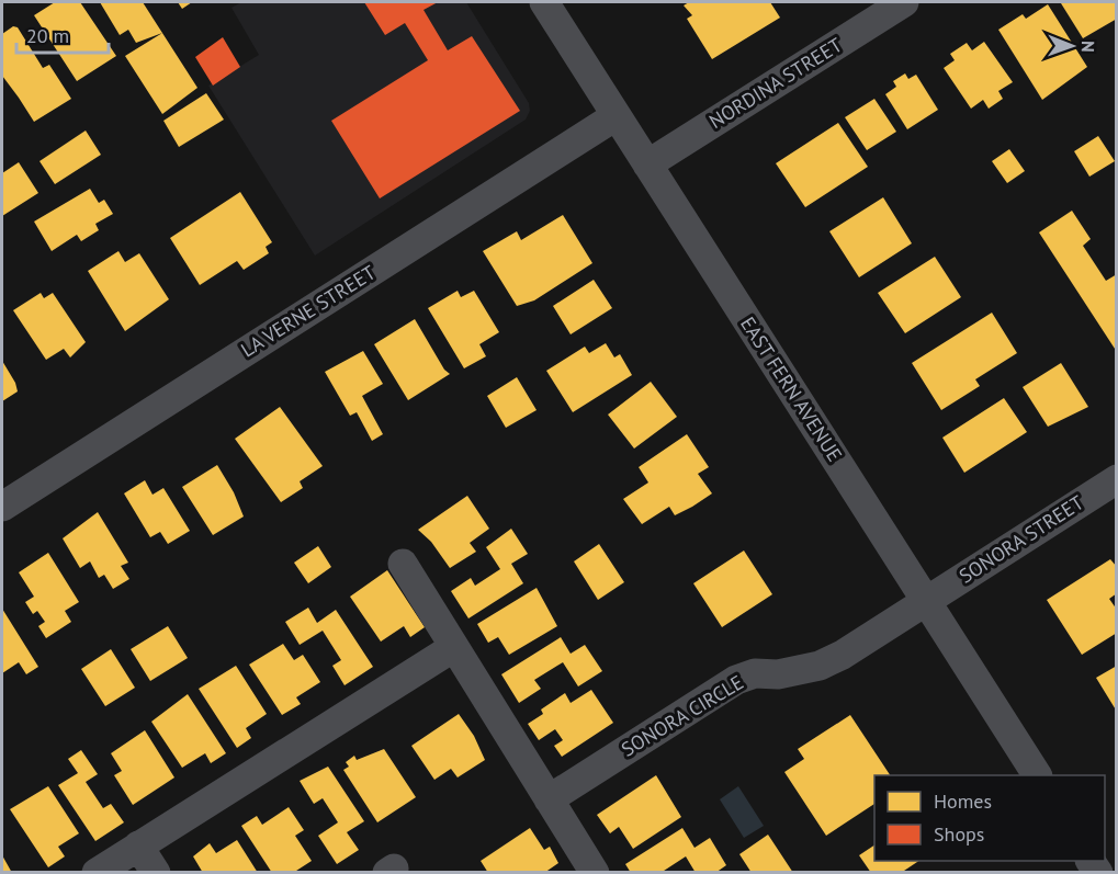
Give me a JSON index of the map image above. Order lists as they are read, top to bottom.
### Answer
{
  "streets": {
    "street": [
      "NORDINA STREET",
      "LA VERNE STREET",
      "EAST FERN AVENUE",
      "SONORA STREET",
      "SONORA CIRCLE"
    ]
  },
  "crossings": [
    ["NORDINA STREET", "EAST FERN AVENUE"],
    ["LA VERNE STREET", "EAST FERN AVENUE"],
    ["EAST FERN AVENUE", "SONORA STREET"],
    ["EAST FERN AVENUE", "SONORA CIRCLE"],
    ["SONORA STREET", "SONORA CIRCLE"]
  ],
  "legend": ["Homes", "Shops"],
  "scale_bar": "20 m",
  "north": "right"
}
